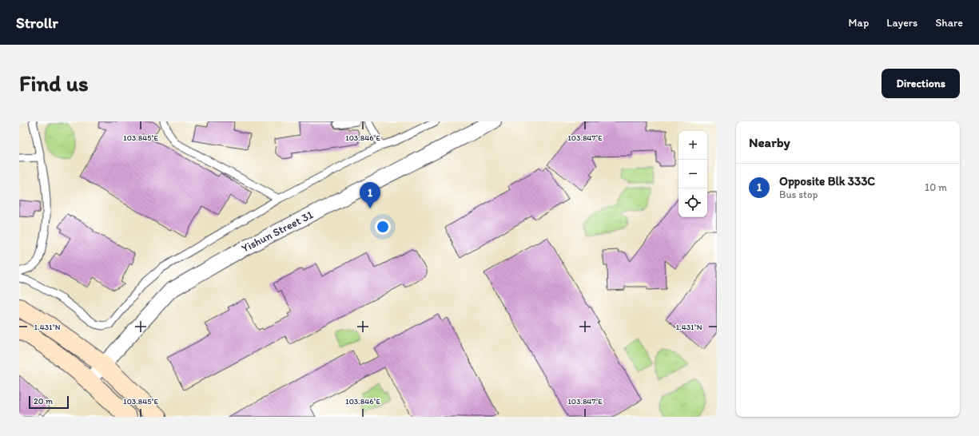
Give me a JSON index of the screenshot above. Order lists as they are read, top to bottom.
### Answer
{
  "streets": {
    "street": ["Yishun Street 31"]
  },
  "scale_bar": "20 m",
  "page": {
    "header": "Strollr",
    "nav": ["Map", "Layers", "Share"],
    "buttons": "Directions",
    "title": "Find us",
    "heading": "Nearby",
    "map_buttons": ["+", "−"],
    "list": [
      {
        "mark": "1",
        "name": "Opposite Blk 333C",
        "note": "Bus stop",
        "value": "10 m"
      }
    ],
    "pins": "1",
    "scale": "20 m"
  },
  "coordinates": [
    "103.845°E",
    "103.846°E",
    "103.847°E",
    "1.431°N"
  ]
}
